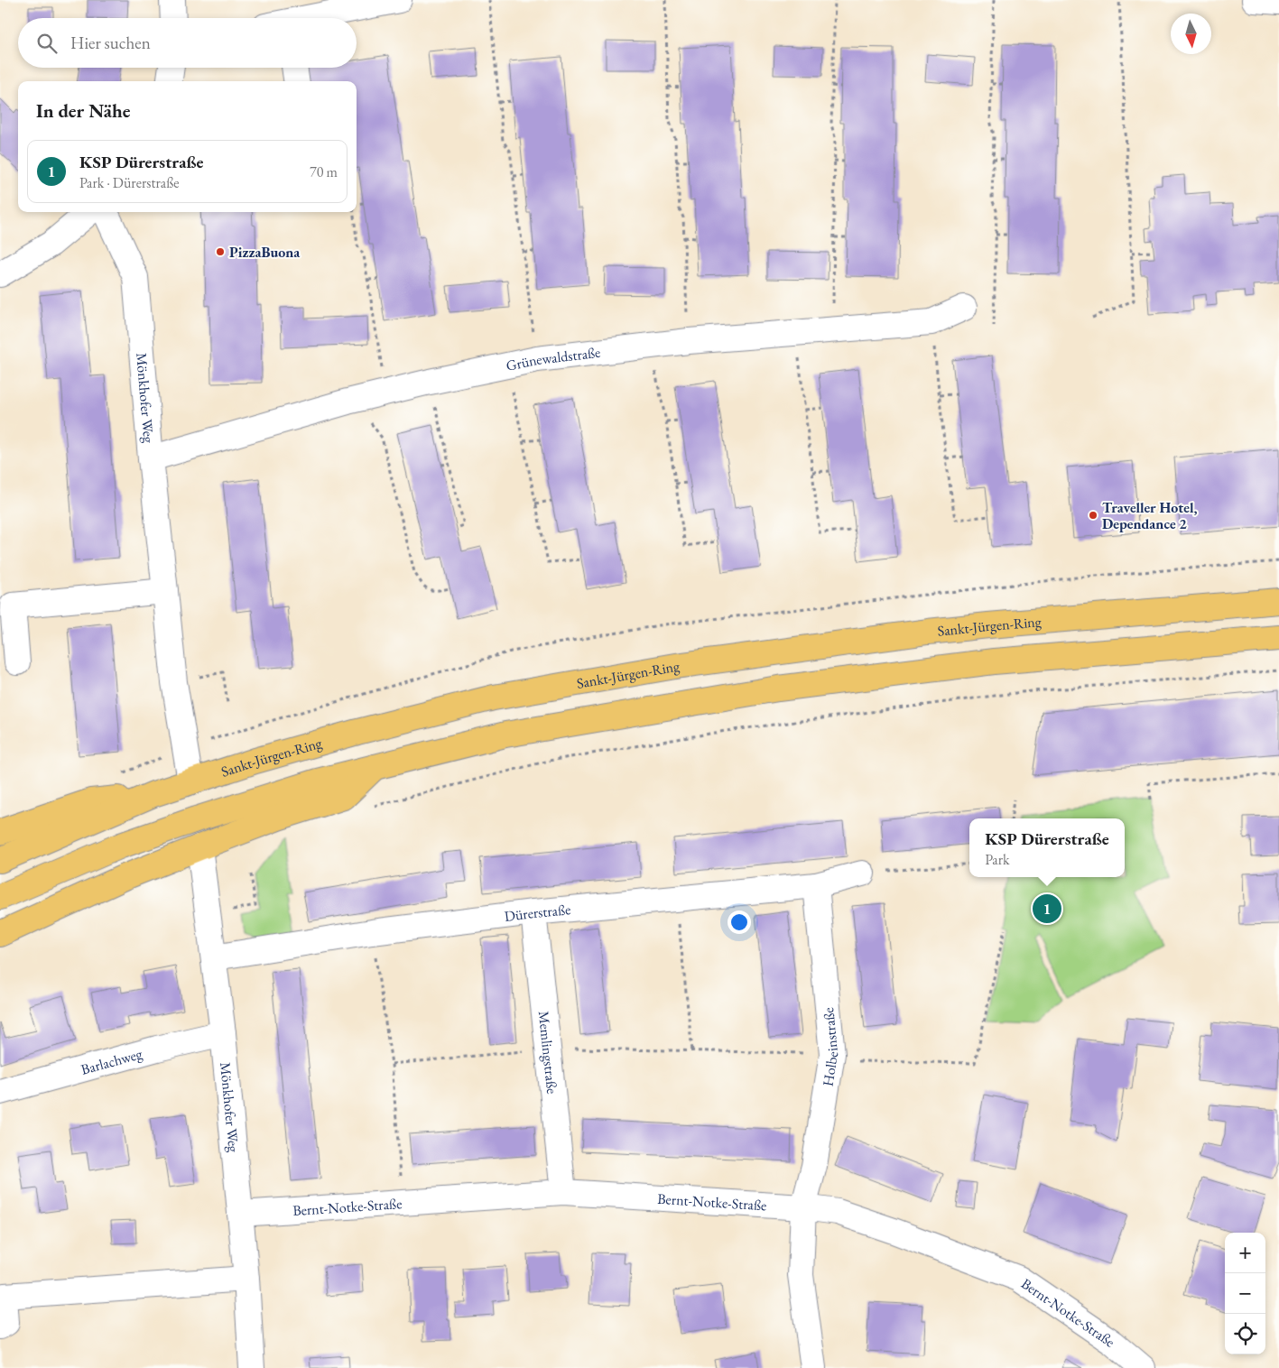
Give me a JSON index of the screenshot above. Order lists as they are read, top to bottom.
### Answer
{
  "streets": {
    "main road": ["Sankt-Jürgen-Ring"],
    "street": [
      "Grünewaldstraße",
      "Mönkhofer Weg",
      "Dürerstraße",
      "Holbeinstraße",
      "Memlingstraße",
      "Barlachweg",
      "Bernt-Notke-Straße"
    ]
  },
  "crossings": [
    ["Grünewaldstraße", "Mönkhofer Weg"],
    ["Mönkhofer Weg", "Sankt-Jürgen-Ring"],
    ["Mönkhofer Weg", "Dürerstraße"],
    ["Mönkhofer Weg", "Barlachweg"],
    ["Mönkhofer Weg", "Bernt-Notke-Straße"],
    ["Dürerstraße", "Holbeinstraße"],
    ["Dürerstraße", "Memlingstraße"],
    ["Holbeinstraße", "Bernt-Notke-Straße"],
    ["Memlingstraße", "Bernt-Notke-Straße"]
  ],
  "places": ["PizzaBuona", "Traveller Hotel, Dependance 2"],
  "north": "bottom",
  "page": {
    "search": "Hier suchen",
    "heading": "In der Nähe",
    "list": [
      {
        "mark": "1",
        "name": "KSP Dürerstraße",
        "note": "Park · Dürerstraße",
        "value": "70 m"
      }
    ],
    "popup": ["KSP Dürerstraße", "Park"],
    "pins": "1",
    "map_buttons": ["+", "−"]
  }
}
